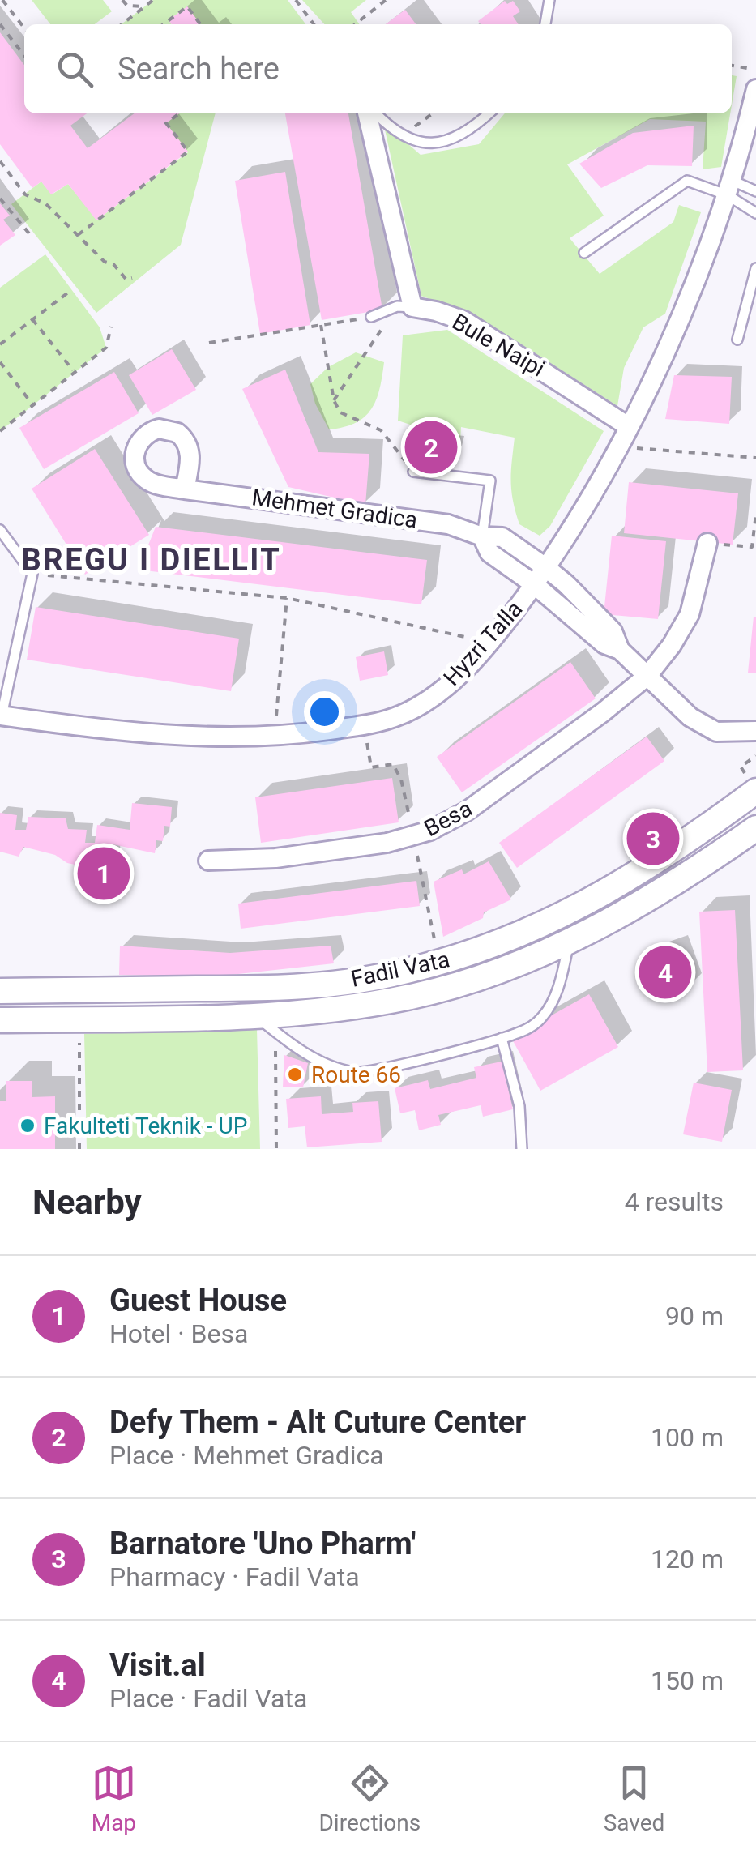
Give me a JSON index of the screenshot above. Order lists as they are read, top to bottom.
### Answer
{
  "streets": {
    "main road": ["Fadil Vata"],
    "street": [
      "Bule Naipi",
      "Mehmet Gradica",
      "Hyzri Talla",
      "Besa"
    ]
  },
  "crossings": [
    ["Bule Naipi", "Hyzri Talla"],
    ["Mehmet Gradica", "Hyzri Talla"]
  ],
  "districts": ["BREGU I DIELLIT"],
  "places": ["Route 66", "Fakulteti Teknik - UP"],
  "page": {
    "search": "Search here",
    "pins": [
      "2",
      "3",
      "1",
      "4"
    ],
    "heading": ["Nearby", "4 results"],
    "list": [
      {
        "mark": "1",
        "name": "Guest House",
        "note": "Hotel · Besa",
        "value": "90 m"
      },
      {
        "mark": "2",
        "name": "Defy Them - Alt Cuture Center",
        "note": "Place · Mehmet Gradica",
        "value": "100 m"
      },
      {
        "mark": "3",
        "name": "Barnatore 'Uno Pharm'",
        "note": "Pharmacy · Fadil Vata",
        "value": "120 m"
      },
      {
        "mark": "4",
        "name": "Visit.al",
        "note": "Place · Fadil Vata",
        "value": "150 m"
      }
    ],
    "nav": ["Map", "Directions", "Saved"]
  }
}
